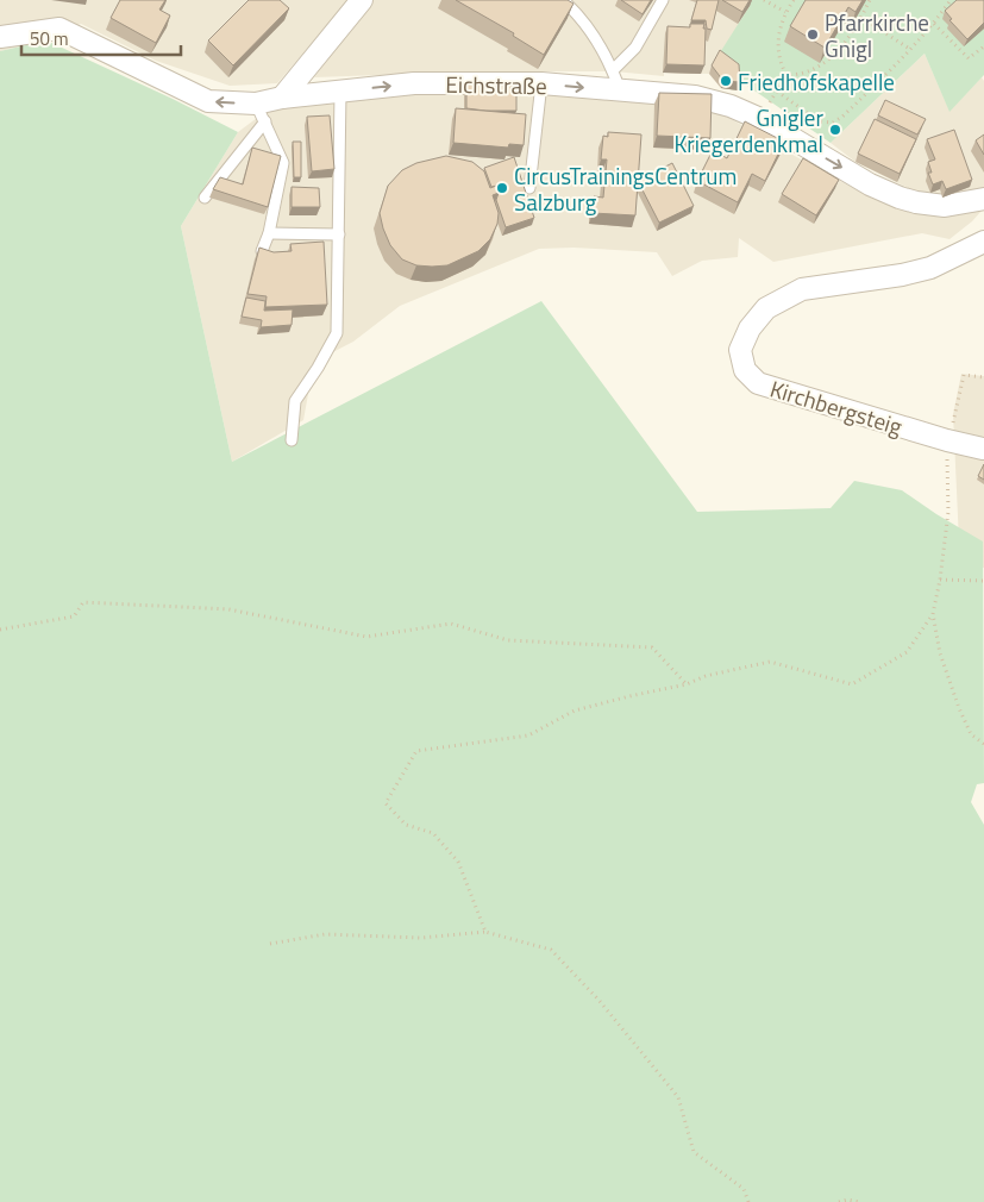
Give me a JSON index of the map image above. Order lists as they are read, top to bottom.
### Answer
{
  "streets": {
    "street": ["Eichstraße", "Kirchbergsteig"]
  },
  "places": [
    "Pfarrkirche Gnigl",
    "Friedhofskapelle",
    "Gnigler Kriegerdenkmal",
    "CircusTrainingsCentrum Salzburg"
  ],
  "scale_bar": "50 m"
}
